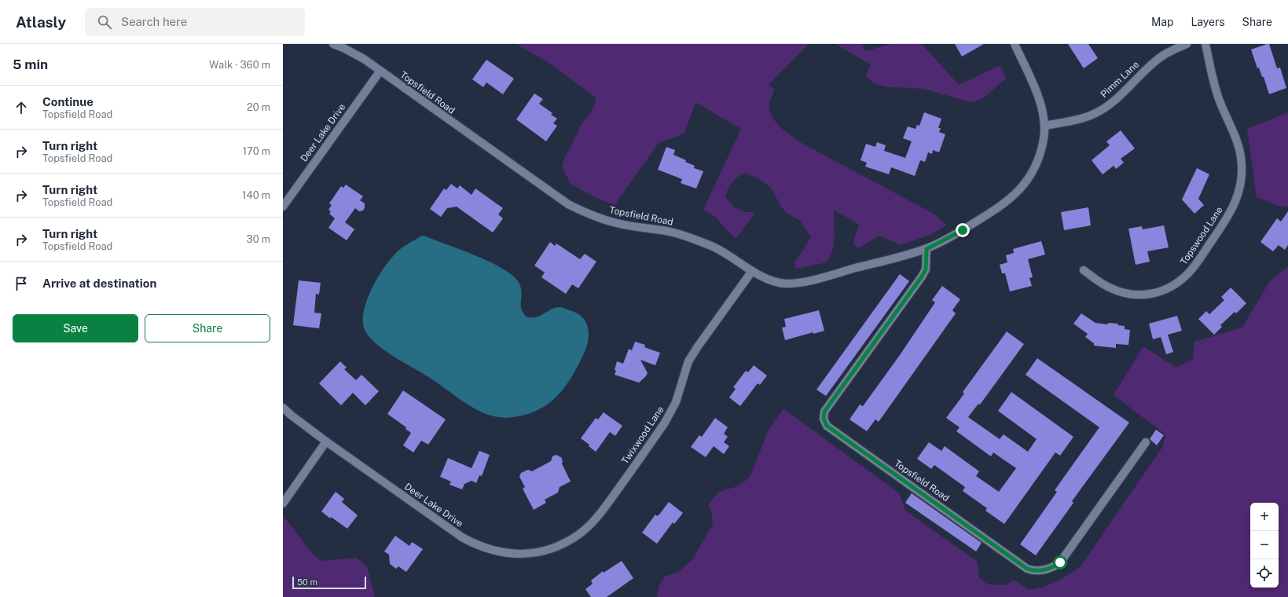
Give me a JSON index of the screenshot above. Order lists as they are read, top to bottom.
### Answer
{
  "streets": {
    "street": [
      "Pimm Lane",
      "Topsfield Road",
      "Deer Lake Drive",
      "Topswood Lane",
      "Twixwood Lane"
    ]
  },
  "crossings": [
    ["Pimm Lane", "Topsfield Road"],
    ["Topsfield Road", "Deer Lake Drive"],
    ["Topsfield Road", "Twixwood Lane"],
    ["Deer Lake Drive", "Twixwood Lane"]
  ],
  "scale_bar": "50 m",
  "page": {
    "header": "Atlasly",
    "search": "Search here",
    "nav": ["Map", "Layers", "Share"],
    "heading": ["5 min", "Walk · 360 m"],
    "list": [
      ["Continue", "Topsfield Road", "20 m"],
      ["Turn right", "Topsfield Road", "170 m"],
      ["Turn right", "Topsfield Road", "140 m"],
      ["Turn right", "Topsfield Road", "30 m"],
      "Arrive at destination"
    ],
    "buttons": ["Save", "Share"],
    "map_buttons": ["+", "−"],
    "scale": "50 m"
  }
}
